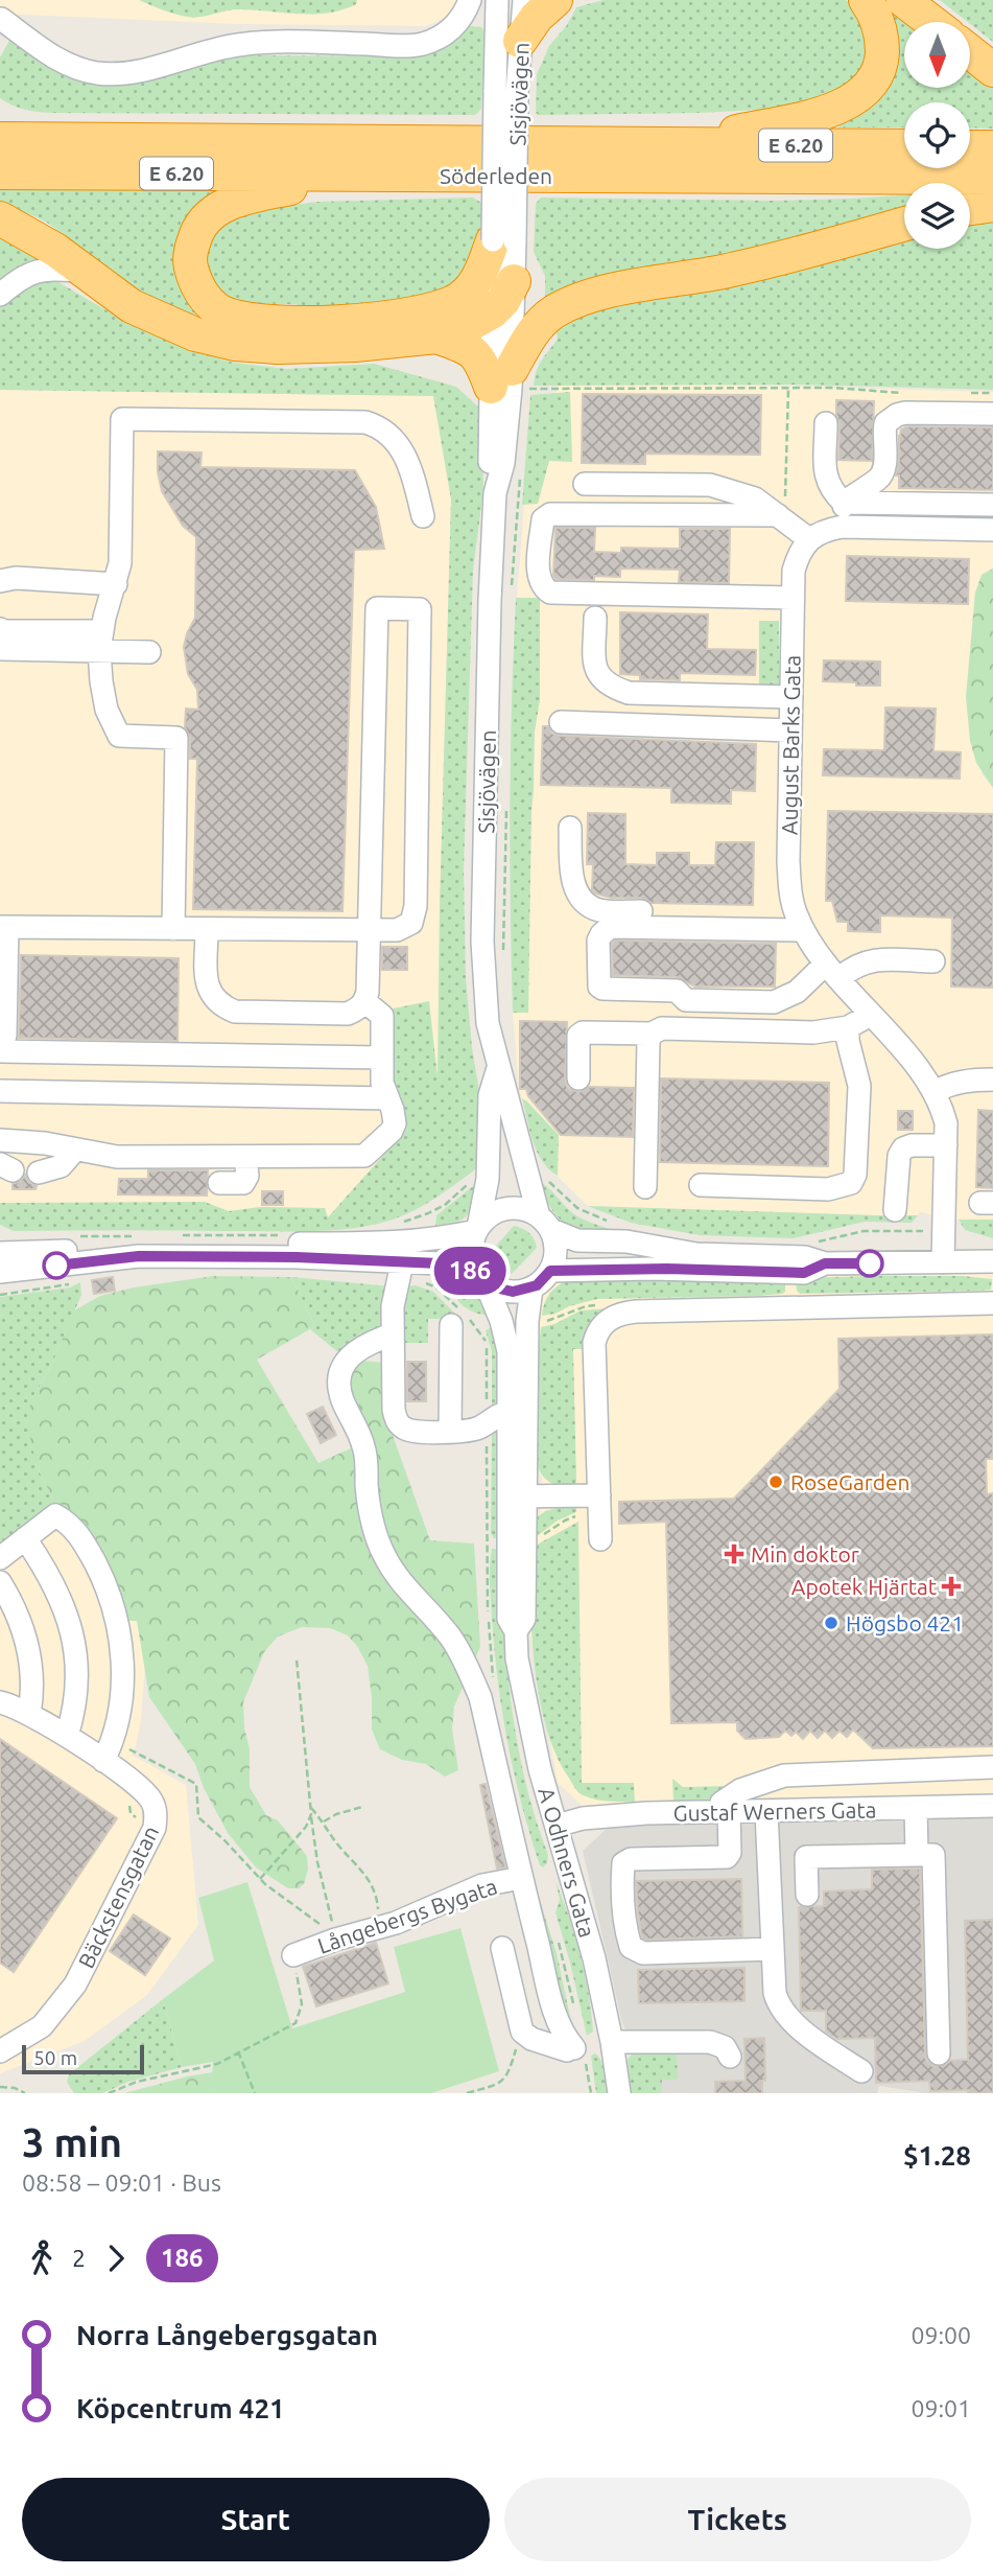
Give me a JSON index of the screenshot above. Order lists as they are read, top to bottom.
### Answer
{
  "streets": {
    "highway": ["E 6.20", "Söderleden"],
    "street": [
      "Sisjövägen",
      "August Barks Gata",
      "Gustaf Werners Gata",
      "A Odhners Gata",
      "Bäckstensgatan",
      "Långebergs Bygata"
    ]
  },
  "crossings": [
    ["Sisjövägen", "A Odhners Gata"],
    ["Gustaf Werners Gata", "A Odhners Gata"]
  ],
  "places": {
    "other": ["RoseGarden", "Högsbo 421"],
    "health": ["Min doktor", "Apotek Hjärtat"]
  },
  "lines": ["bus line 186"],
  "scale_bar": "50 m",
  "north": "bottom",
  "page": {
    "on_map": "186",
    "scale": "50 m",
    "heading": ["3 min", "08:58 – 09:01 · Bus", "$1.28"],
    "legs": ["2", "186"],
    "list": [
      {
        "name": "Norra Långebergsgatan",
        "value": "09:00"
      },
      {
        "name": "Köpcentrum 421",
        "value": "09:01"
      }
    ],
    "buttons": ["Start", "Tickets"]
  }
}
